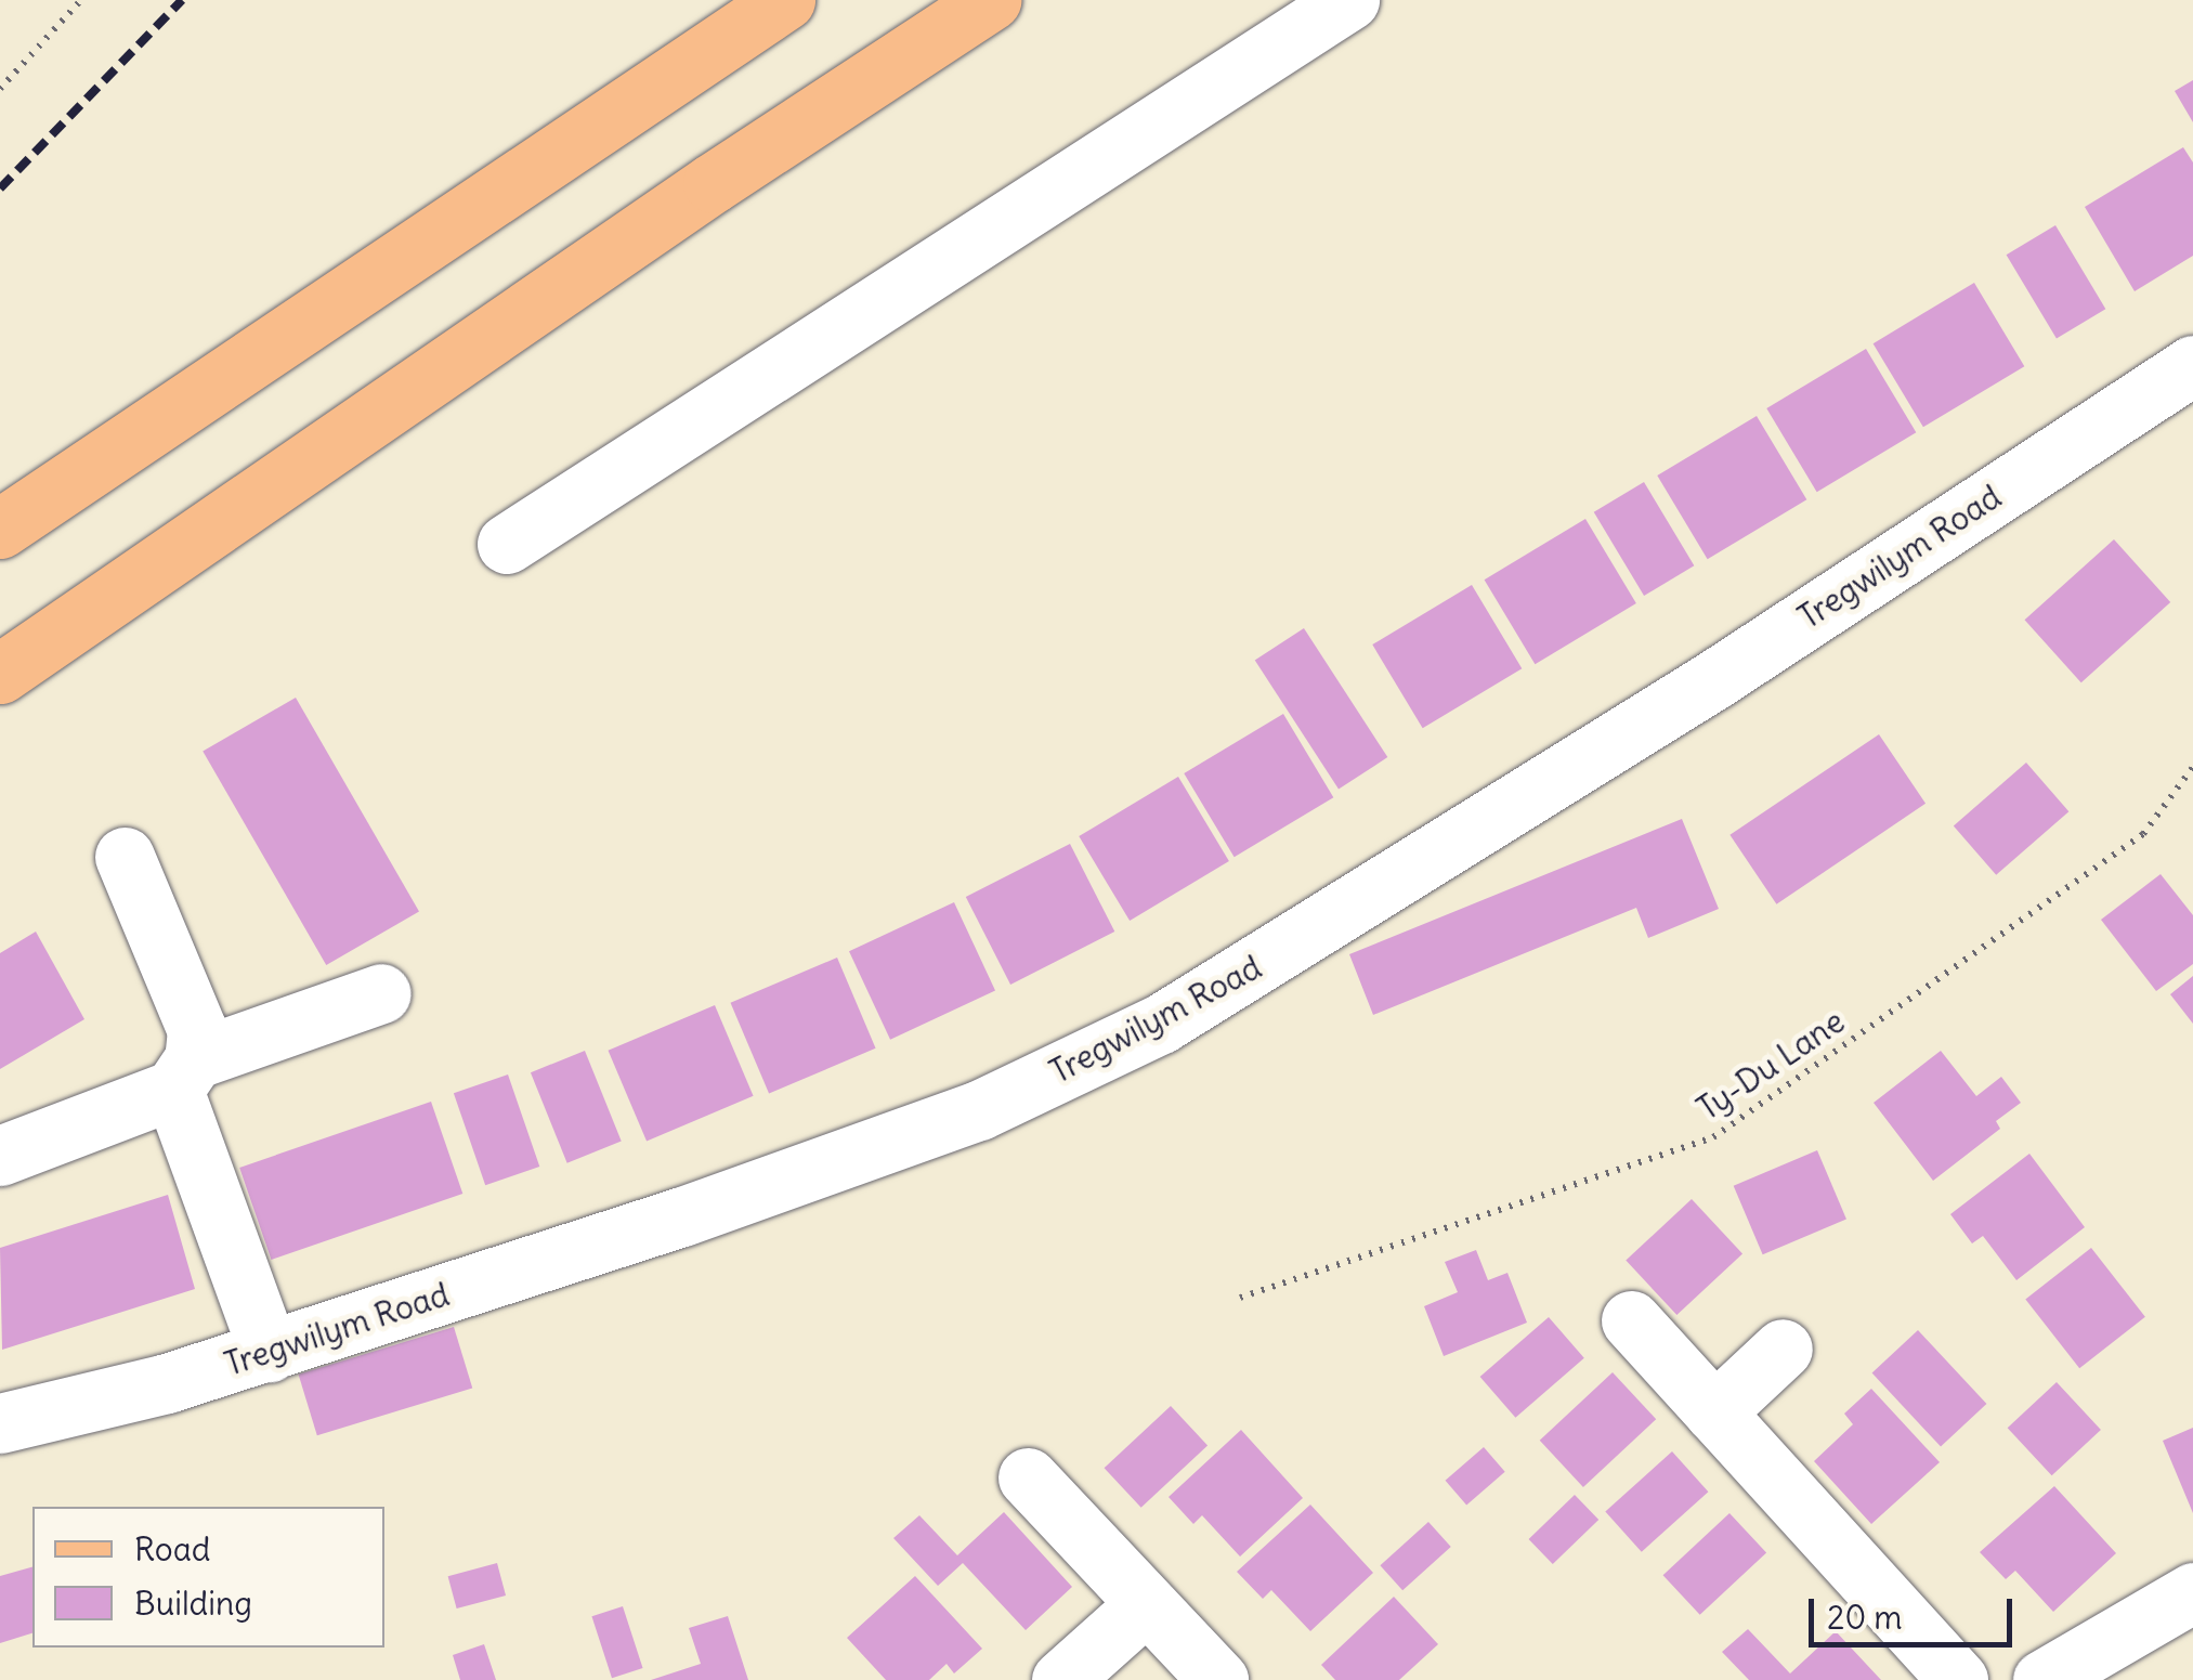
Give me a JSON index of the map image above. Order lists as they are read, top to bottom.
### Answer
{
  "streets": {
    "street": ["Tregwilym Road"],
    "path": ["Ty-Du Lane"]
  },
  "legend": ["Road", "Building"],
  "scale_bar": "20 m"
}
